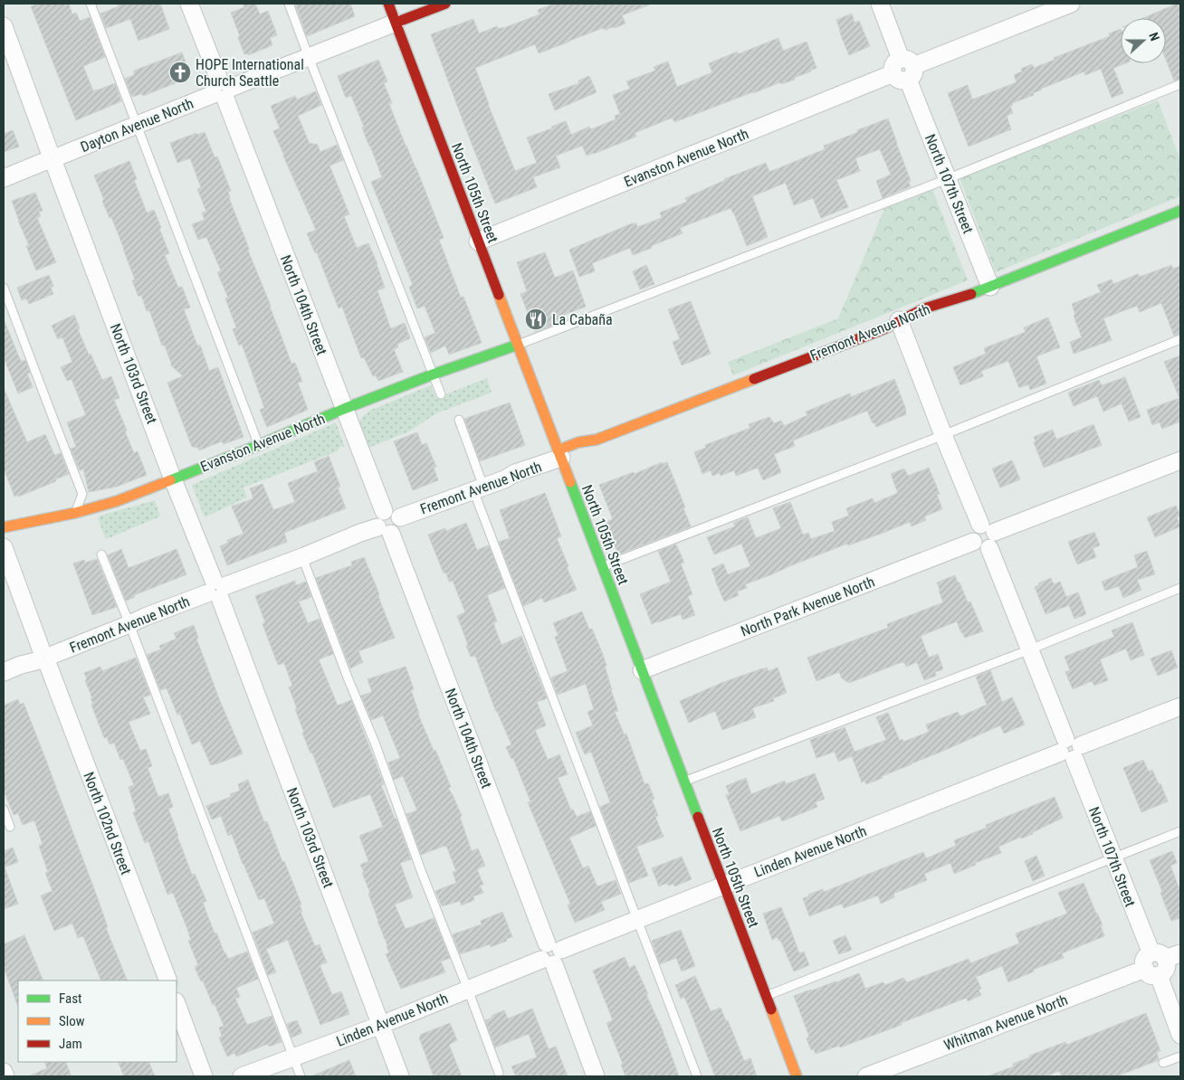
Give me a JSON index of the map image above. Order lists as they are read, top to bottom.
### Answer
{
  "streets": {
    "street": [
      "Dayton Avenue North",
      "Evanston Avenue North",
      "North 107th Street",
      "North 105th Street",
      "North 104th Street",
      "Fremont Avenue North",
      "North 103rd Street",
      "North Park Avenue North",
      "North 102nd Street",
      "Linden Avenue North",
      "Whitman Avenue North"
    ]
  },
  "crossings": [
    ["Dayton Avenue North", "North 105th Street"],
    ["Dayton Avenue North", "North 104th Street"],
    ["Dayton Avenue North", "North 103rd Street"],
    ["Evanston Avenue North", "North 107th Street"],
    ["Evanston Avenue North", "North 105th Street"],
    ["Evanston Avenue North", "North 104th Street"],
    ["Evanston Avenue North", "North 103rd Street"],
    ["North 107th Street", "Fremont Avenue North"],
    ["North 107th Street", "North Park Avenue North"],
    ["North 107th Street", "Linden Avenue North"],
    ["North 107th Street", "Whitman Avenue North"],
    ["North 105th Street", "Fremont Avenue North"],
    ["North 105th Street", "North Park Avenue North"],
    ["North 105th Street", "Linden Avenue North"],
    ["North 104th Street", "Fremont Avenue North"],
    ["North 104th Street", "Linden Avenue North"],
    ["Fremont Avenue North", "North 103rd Street"],
    ["Fremont Avenue North", "North 102nd Street"],
    ["North 103rd Street", "Linden Avenue North"]
  ],
  "places": {
    "church": ["HOPE International Church Seattle"],
    "restaurant": ["La Cabaña"]
  },
  "legend": ["Fast", "Slow", "Jam"],
  "north": "right"
}
